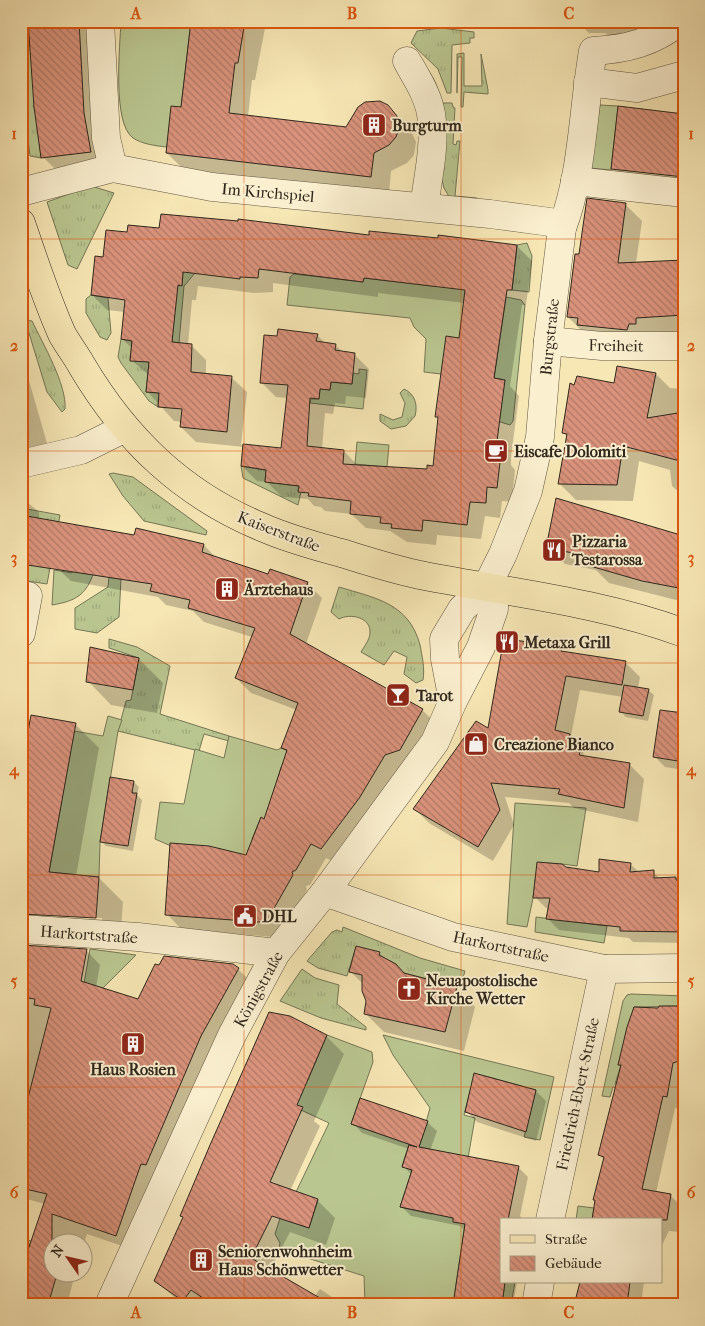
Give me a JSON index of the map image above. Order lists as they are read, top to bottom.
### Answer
{
  "streets": {
    "main road": ["Kaiserstraße"],
    "street": [
      "Im Kirchspiel",
      "Burgstraße",
      "Freiheit",
      "Harkortstraße",
      "Königstraße",
      "Friedrich-Ebert-Straße"
    ]
  },
  "crossings": [
    ["Im Kirchspiel", "Burgstraße"],
    ["Burgstraße", "Freiheit"],
    ["Burgstraße", "Kaiserstraße"],
    ["Burgstraße", "Königstraße"],
    ["Kaiserstraße", "Königstraße"],
    ["Harkortstraße", "Königstraße"],
    ["Harkortstraße", "Friedrich-Ebert-Straße"]
  ],
  "places": {
    "building": [
      "Burgturm",
      "Ärztehaus",
      "Haus Rosien",
      "Seniorenwohnheim Haus Schönwetter"
    ],
    "cafe": ["Eiscafe Dolomiti"],
    "restaurant": ["Pizzaria Testarossa", "Metaxa Grill"],
    "bar": ["Tarot"],
    "shop": ["Creazione Bianco"],
    "public building": ["DHL"],
    "church": ["Neuapostolische Kirche Wetter"]
  },
  "legend": ["Straße", "Gebäude"],
  "north": "top left",
  "grid": {
    "columns": ["A", "B", "C"],
    "rows": [
      "1",
      "2",
      "3",
      "4",
      "5",
      "6"
    ]
  }
}
